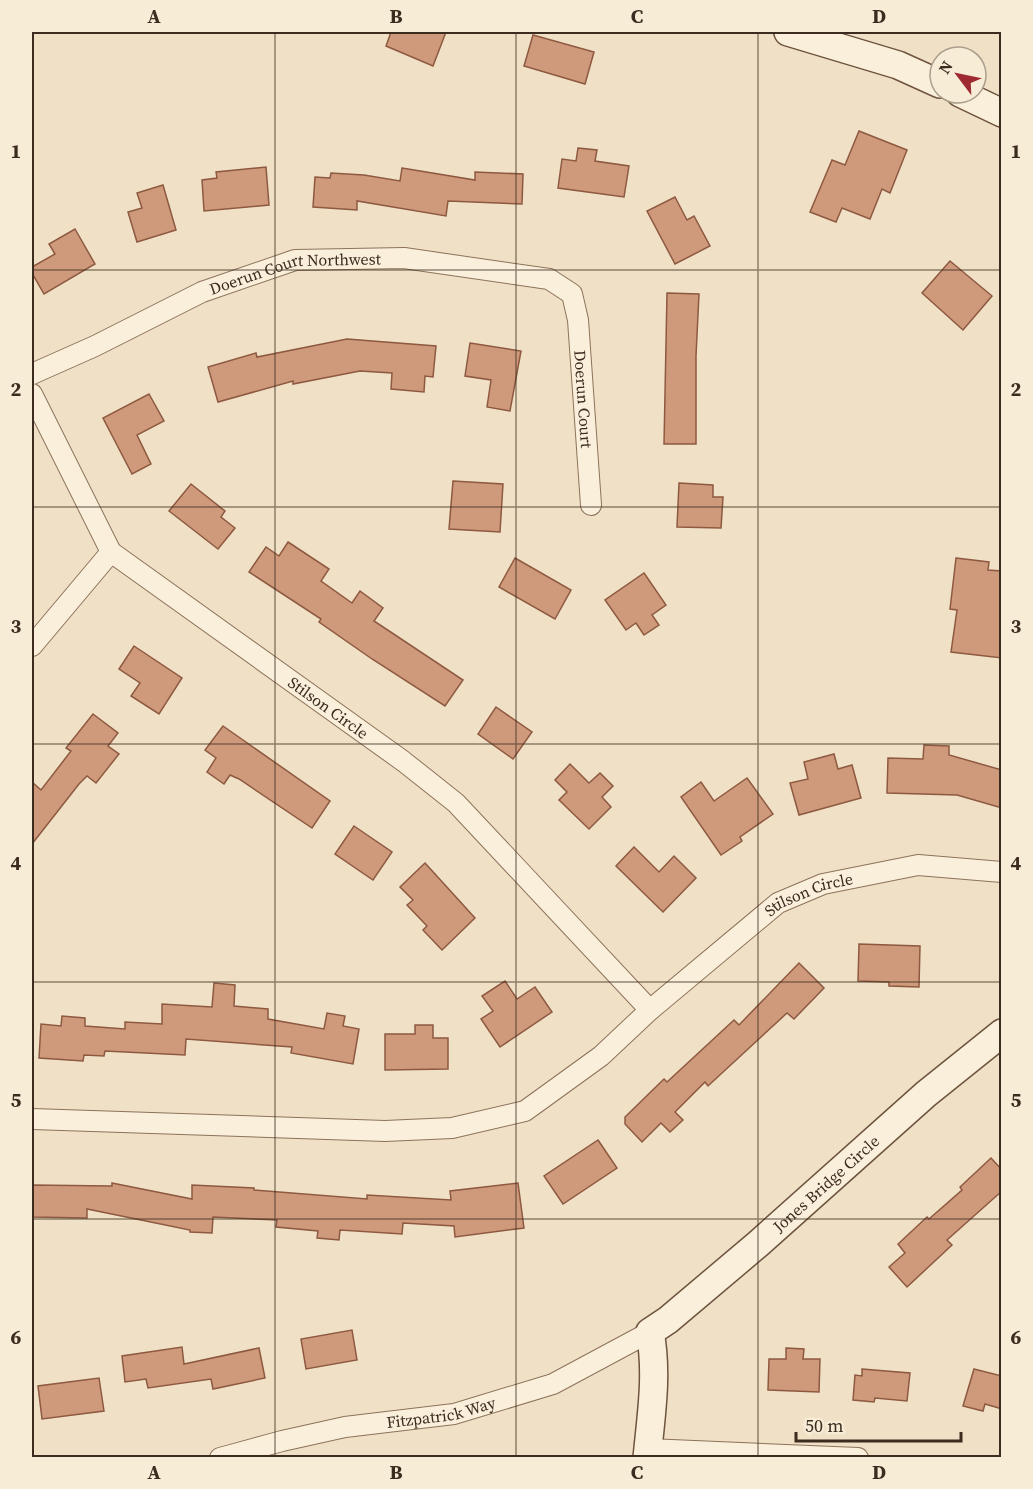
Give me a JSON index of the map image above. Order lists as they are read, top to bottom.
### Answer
{
  "streets": {
    "street": [
      "Doerun Court Northwest",
      "Doerun Court",
      "Stilson Circle",
      "Jones Bridge Circle",
      "Fitzpatrick Way"
    ]
  },
  "crossings": [
    ["Doerun Court Northwest", "Doerun Court"],
    ["Jones Bridge Circle", "Fitzpatrick Way"]
  ],
  "scale_bar": "50 m",
  "north": "top left",
  "grid": {
    "columns": [
      "A",
      "B",
      "C",
      "D"
    ],
    "rows": [
      "1",
      "2",
      "3",
      "4",
      "5",
      "6"
    ]
  }
}
